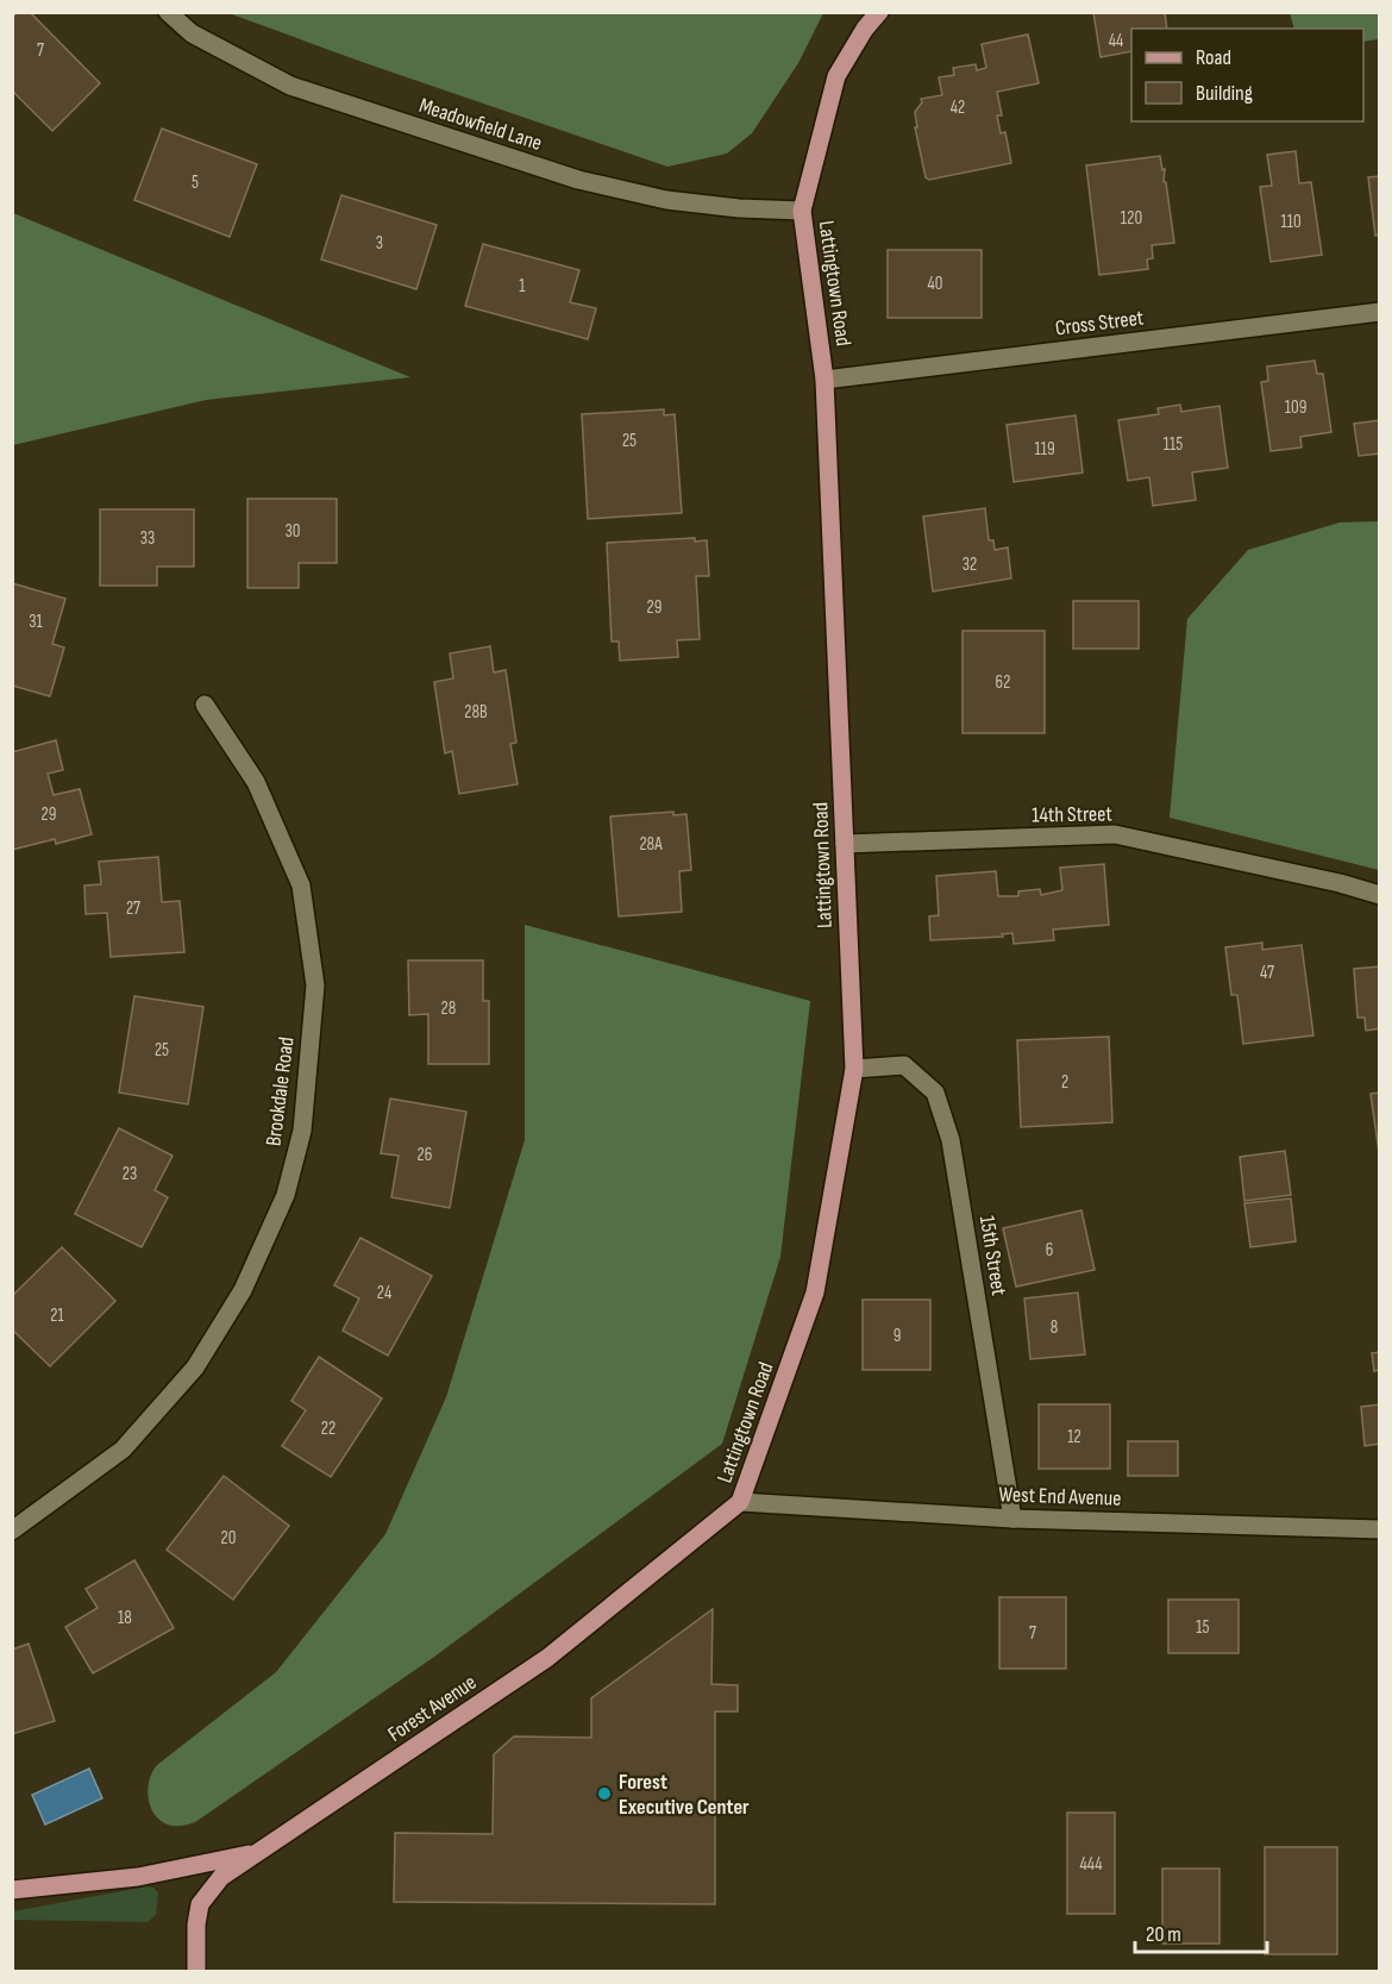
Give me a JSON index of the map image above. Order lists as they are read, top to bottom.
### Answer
{
  "streets": {
    "main road": ["Lattingtown Road", "Forest Avenue"],
    "street": [
      "Meadowfield Lane",
      "Cross Street",
      "14th Street",
      "Brookdale Road",
      "15th Street",
      "West End Avenue"
    ]
  },
  "crossings": [
    ["Meadowfield Lane", "Lattingtown Road"],
    ["Lattingtown Road", "Cross Street"],
    ["Lattingtown Road", "14th Street"],
    ["Lattingtown Road", "15th Street"],
    ["Lattingtown Road", "West End Avenue"],
    ["Lattingtown Road", "Forest Avenue"],
    ["15th Street", "West End Avenue"],
    ["West End Avenue", "Forest Avenue"]
  ],
  "places": ["Forest Executive Center"],
  "house_numbers": [
    "44",
    "7",
    "42",
    "5",
    "120",
    "110",
    "3",
    "40",
    "1",
    "109",
    "25",
    "115",
    "119",
    "30",
    "33",
    "32",
    "29",
    "31",
    "62",
    "28B",
    "29",
    "28A",
    "27",
    "47",
    "28",
    "25",
    "2",
    "26",
    "23",
    "6",
    "24",
    "21",
    "8",
    "9",
    "22",
    "12",
    "20",
    "18",
    "15",
    "7",
    "444"
  ],
  "legend": ["Road", "Building"],
  "scale_bar": "20 m"
}
